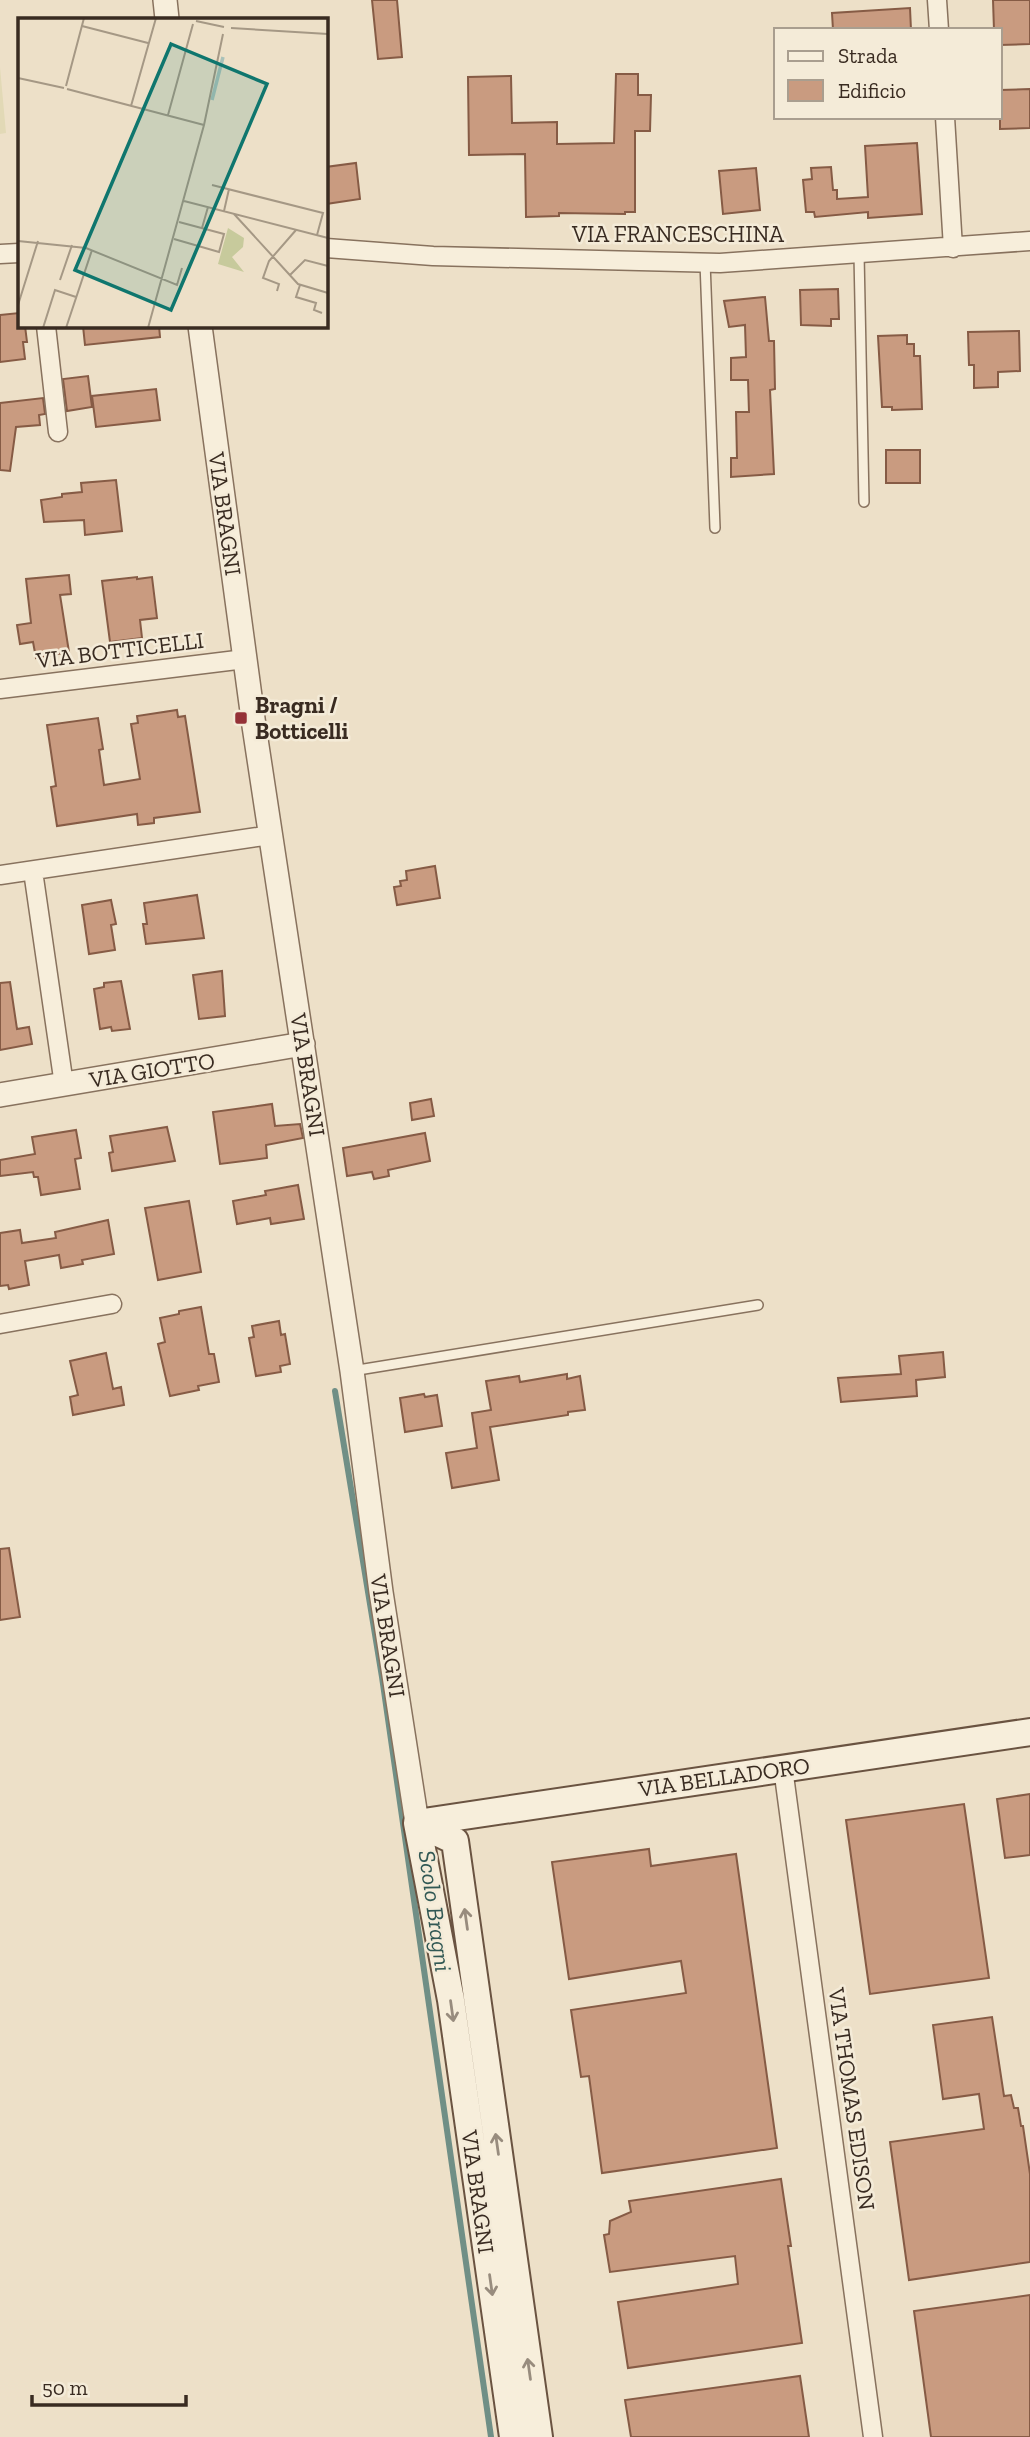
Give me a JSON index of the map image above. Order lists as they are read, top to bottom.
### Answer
{
  "streets": {
    "main road": ["VIA BRAGNI", "VIA BELLADORO"],
    "street": [
      "VIA FRANCESCHINA",
      "VIA BOTTICELLI",
      "VIA GIOTTO",
      "VIA THOMAS EDISON"
    ]
  },
  "crossings": [
    ["VIA BRAGNI", "VIA BOTTICELLI"],
    ["VIA BRAGNI", "VIA GIOTTO"],
    ["VIA BRAGNI", "VIA BELLADORO"],
    ["VIA BELLADORO", "VIA THOMAS EDISON"]
  ],
  "water": ["Scolo Bragni"],
  "places": {
    "transit": ["Bragni / Botticelli"]
  },
  "legend": ["Strada", "Edificio"],
  "scale_bar": "50 m"
}
